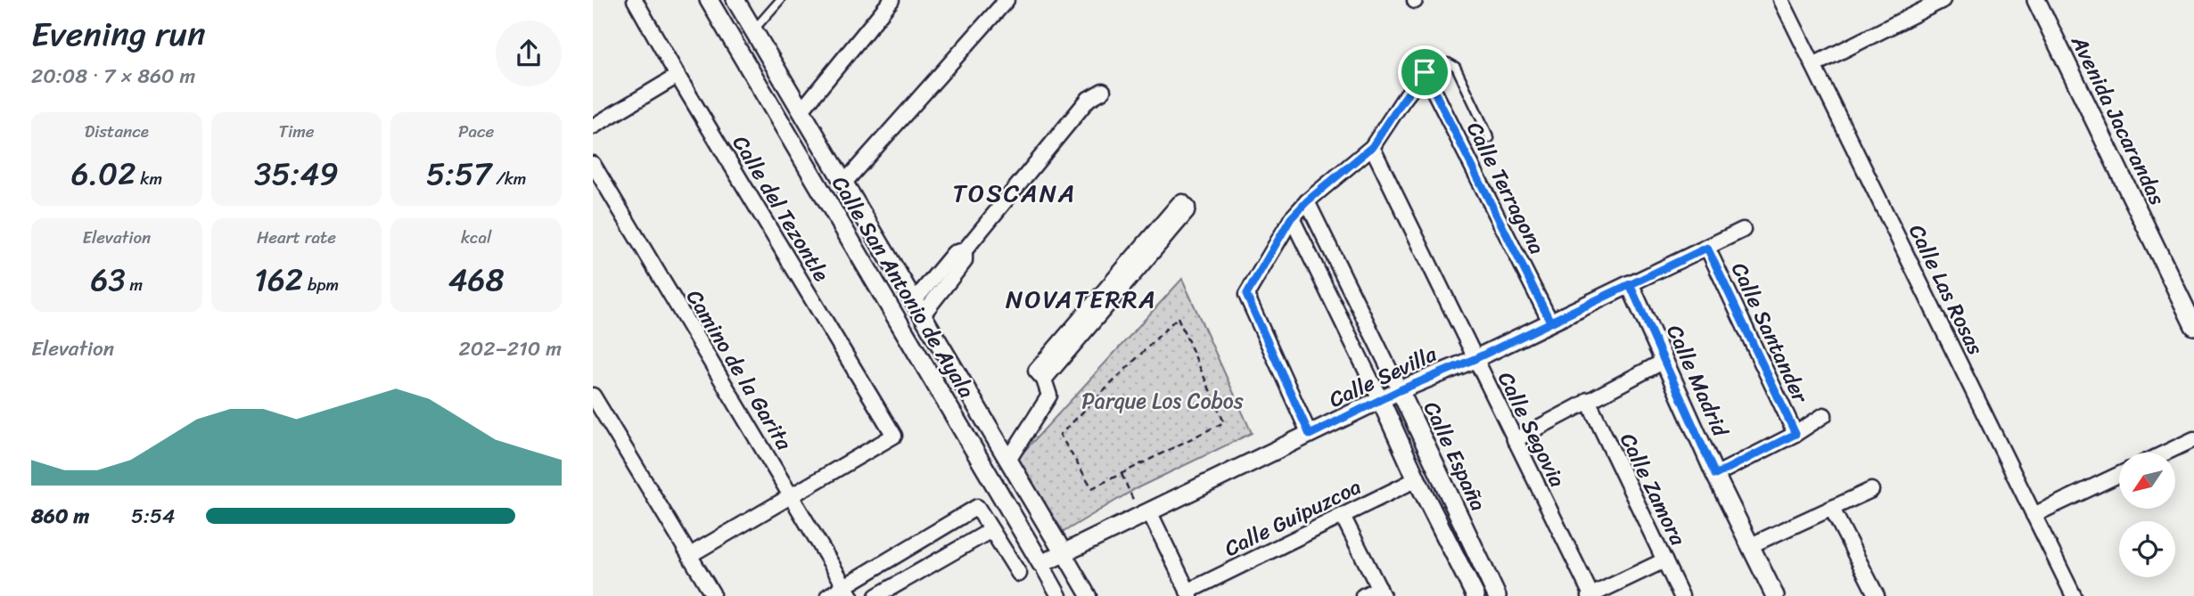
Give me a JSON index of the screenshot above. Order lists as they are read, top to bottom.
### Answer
{
  "streets": {
    "street": [
      "Avenida Jacarandas",
      "Calle Terragona",
      "Calle del Tezontle",
      "Calle San Antonio de Ayala",
      "Calle Las Rosas",
      "Calle Santander",
      "Camino de la Garita",
      "Calle Sevilla",
      "Calle Madrid",
      "Calle Segovia",
      "Calle España",
      "Calle Zamora",
      "Calle Guipuzcoa"
    ]
  },
  "crossings": [
    ["Calle Terragona", "Calle Sevilla"],
    ["Calle del Tezontle", "Camino de la Garita"],
    ["Calle San Antonio de Ayala", "Calle Sevilla"],
    ["Calle Santander", "Calle Sevilla"],
    ["Calle Sevilla", "Calle Madrid"],
    ["Calle Sevilla", "Calle Segovia"],
    ["Calle Sevilla", "Calle España"],
    ["Calle España", "Calle Guipuzcoa"]
  ],
  "districts": ["TOSCANA", "NOVATERRA"],
  "parks": ["Parque Los Cobos"],
  "north": "bottom left",
  "page": {
    "heading": ["Evening run", "20:08 · 7 × 860 m"],
    "stats": [
      ["Distance", "6.02 km"],
      ["Time", "35:49"],
      ["Pace", "5:57 /km"],
      ["Elevation", "63 m"],
      ["Heart rate", "162 bpm"],
      ["kcal", "468"]
    ],
    "chart": ["Elevation", "202–210 m"],
    "list": [
      {
        "name": "860 m",
        "note": "5:54"
      }
    ]
  }
}
